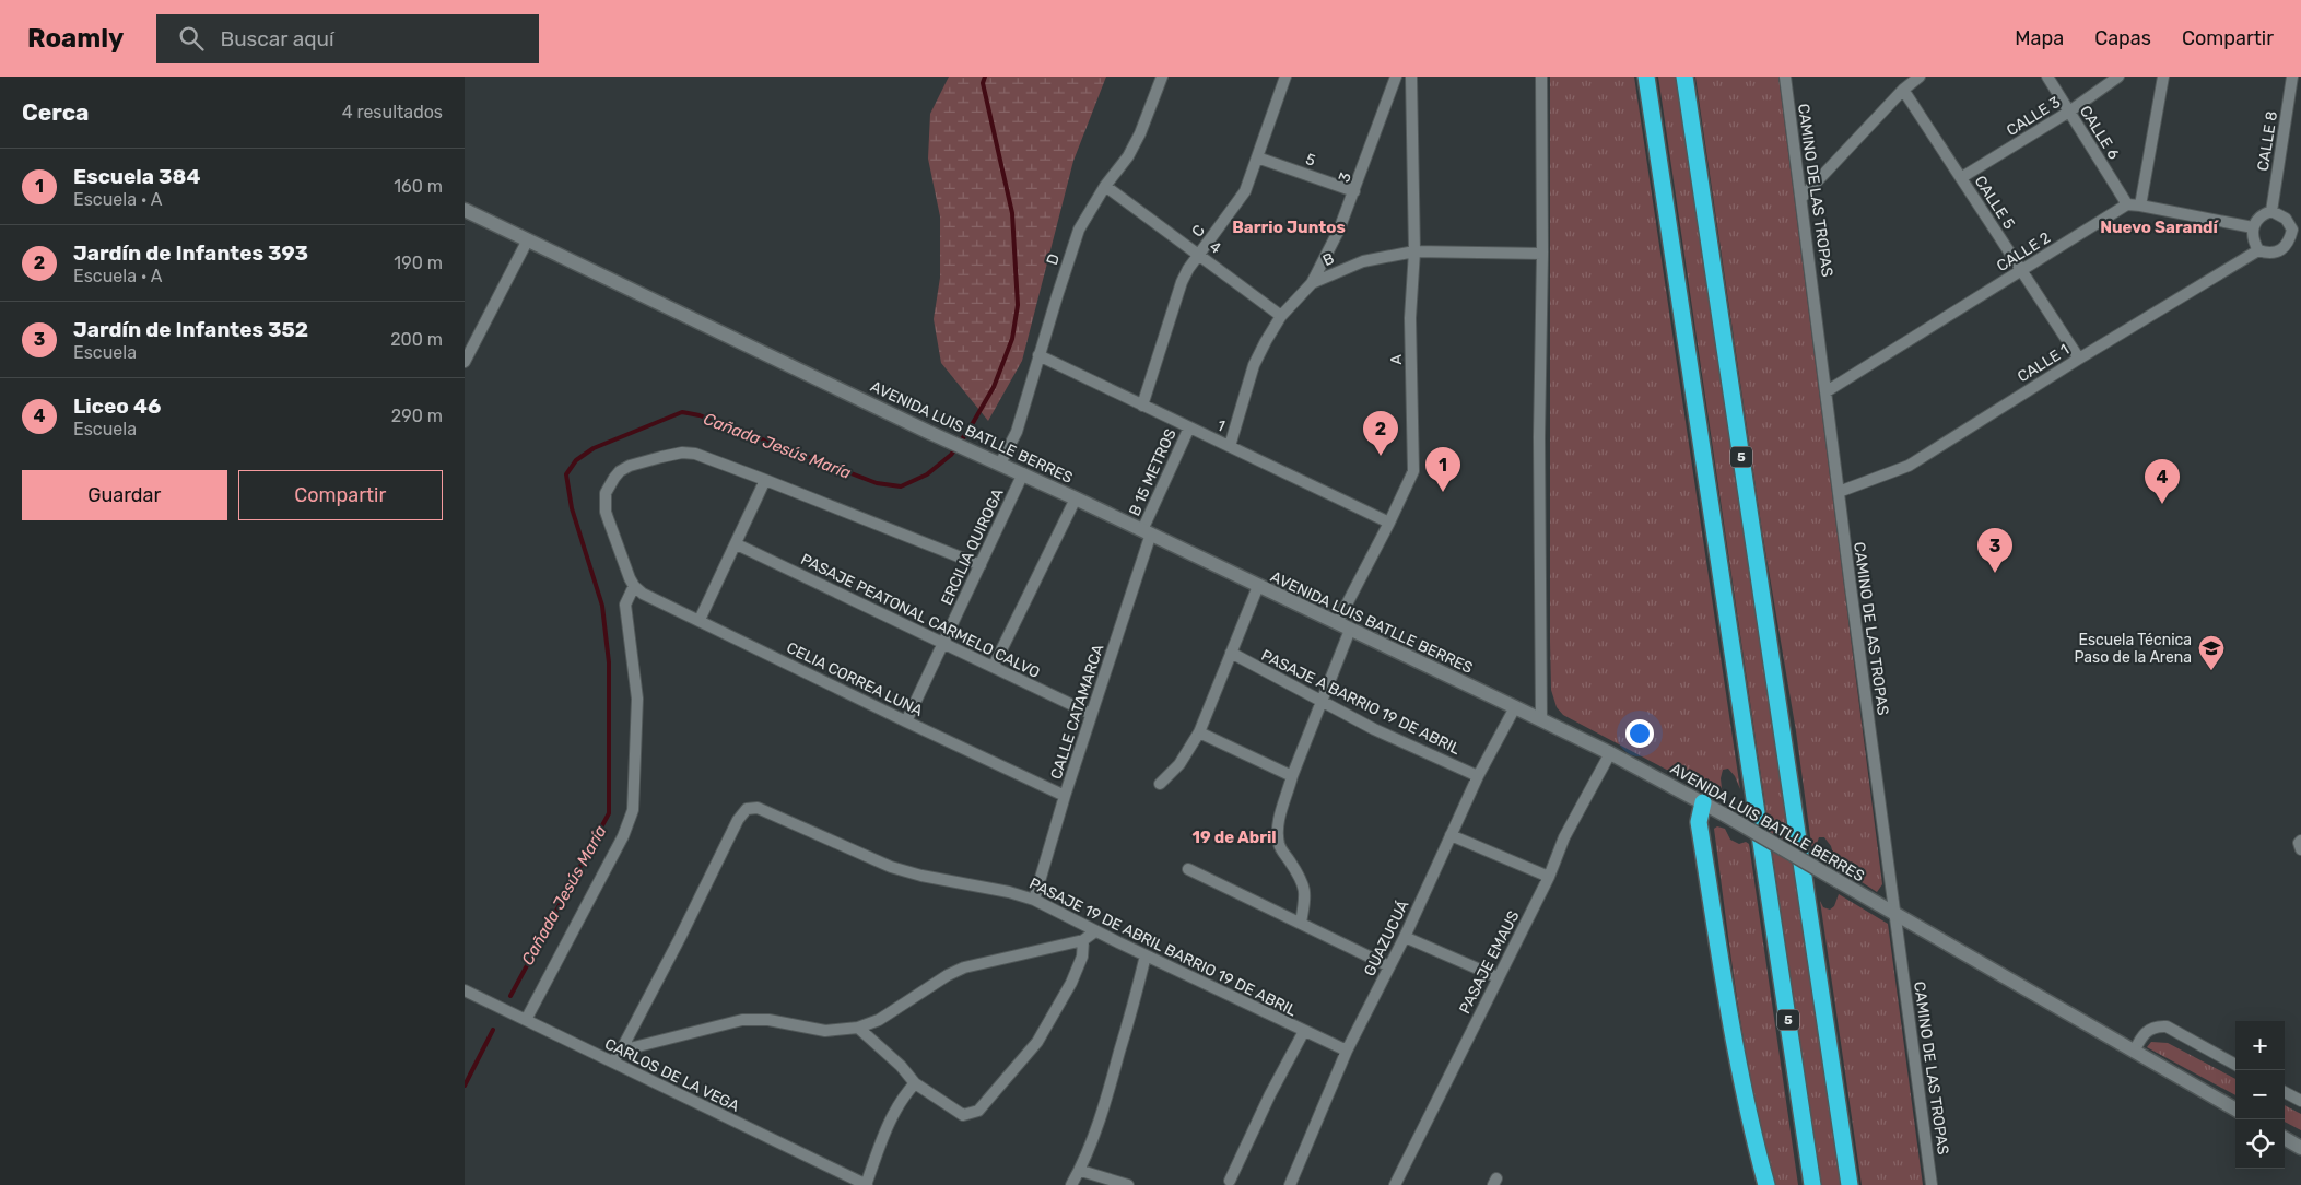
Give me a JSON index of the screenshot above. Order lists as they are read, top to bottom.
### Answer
{
  "streets": {
    "highway": ["5"],
    "main road": ["AVENIDA LUIS BATLLE BERRES"],
    "street": [
      "CALLE 3",
      "CALLE 6",
      "CALLE 8",
      "3",
      "CAMINO DE LAS TROPAS",
      "CALLE 5",
      "C",
      "4",
      "CALLE 2",
      "D",
      "B",
      "A",
      "CALLE 1",
      "1",
      "B 15 METROS",
      "ERCILIA QUIROGA",
      "PASAJE PEATONAL CARMELO CALVO",
      "CELIA CORREA LUNA",
      "PASAJE A BARRIO 19 DE ABRIL",
      "CALLE CATAMARCA",
      "GUAZUCUÁ",
      "PASAJE 19 DE ABRIL BARRIO 19 DE ABRIL",
      "PASAJE EMAUS",
      "CARLOS DE LA VEGA"
    ]
  },
  "crossings": [
    ["CALLE 3", "CALLE 6"],
    ["CALLE 3", "CALLE 5"],
    ["CALLE 6", "CALLE 2"],
    ["CALLE 8", "CALLE 1"],
    ["5", "3"],
    ["5", "C"],
    ["3", "B"],
    ["CAMINO DE LAS TROPAS", "CALLE 2"],
    ["CAMINO DE LAS TROPAS", "CALLE 1"],
    ["CAMINO DE LAS TROPAS", "AVENIDA LUIS BATLLE BERRES"],
    ["CALLE 5", "CALLE 2"],
    ["CALLE 5", "CALLE 1"],
    ["C", "4"],
    ["C", "1"],
    ["4", "D"],
    ["4", "B"],
    ["D", "1"],
    ["D", "AVENIDA LUIS BATLLE BERRES"],
    ["B", "A"],
    ["B", "1"],
    ["A", "1"],
    ["A", "AVENIDA LUIS BATLLE BERRES"],
    ["A", "PASAJE A BARRIO 19 DE ABRIL"],
    ["1", "B 15 METROS"],
    ["AVENIDA LUIS BATLLE BERRES", "B 15 METROS"],
    ["AVENIDA LUIS BATLLE BERRES", "ERCILIA QUIROGA"],
    ["AVENIDA LUIS BATLLE BERRES", "CALLE CATAMARCA"],
    ["AVENIDA LUIS BATLLE BERRES", "GUAZUCUÁ"],
    ["AVENIDA LUIS BATLLE BERRES", "PASAJE EMAUS"],
    ["B 15 METROS", "CALLE CATAMARCA"],
    ["ERCILIA QUIROGA", "PASAJE PEATONAL CARMELO CALVO"],
    ["ERCILIA QUIROGA", "CELIA CORREA LUNA"],
    ["PASAJE PEATONAL CARMELO CALVO", "CALLE CATAMARCA"],
    ["CELIA CORREA LUNA", "CALLE CATAMARCA"],
    ["PASAJE A BARRIO 19 DE ABRIL", "GUAZUCUÁ"],
    ["CALLE CATAMARCA", "PASAJE 19 DE ABRIL BARRIO 19 DE ABRIL"],
    ["GUAZUCUÁ", "PASAJE 19 DE ABRIL BARRIO 19 DE ABRIL"]
  ],
  "districts": ["Barrio Juntos", "Nuevo Sarandí", "19 de Abril"],
  "water": ["Cañada Jesús María"],
  "places": {
    "school or university": ["Escuela Técnica Paso de la Arena"]
  },
  "page": {
    "header": "Roamly",
    "search": "Buscar aquí",
    "nav": ["Mapa", "Capas", "Compartir"],
    "heading": ["Cerca", "4 resultados"],
    "list": [
      {
        "mark": "1",
        "name": "Escuela 384",
        "note": "Escuela · A",
        "value": "160 m"
      },
      {
        "mark": "2",
        "name": "Jardín de Infantes 393",
        "note": "Escuela · A",
        "value": "190 m"
      },
      {
        "mark": "3",
        "name": "Jardín de Infantes 352",
        "note": "Escuela",
        "value": "200 m"
      },
      {
        "mark": "4",
        "name": "Liceo 46",
        "note": "Escuela",
        "value": "290 m"
      }
    ],
    "pins": [
      "2",
      "1",
      "4",
      "3"
    ],
    "buttons": ["Guardar", "Compartir"],
    "map_buttons": ["+", "−"]
  }
}
